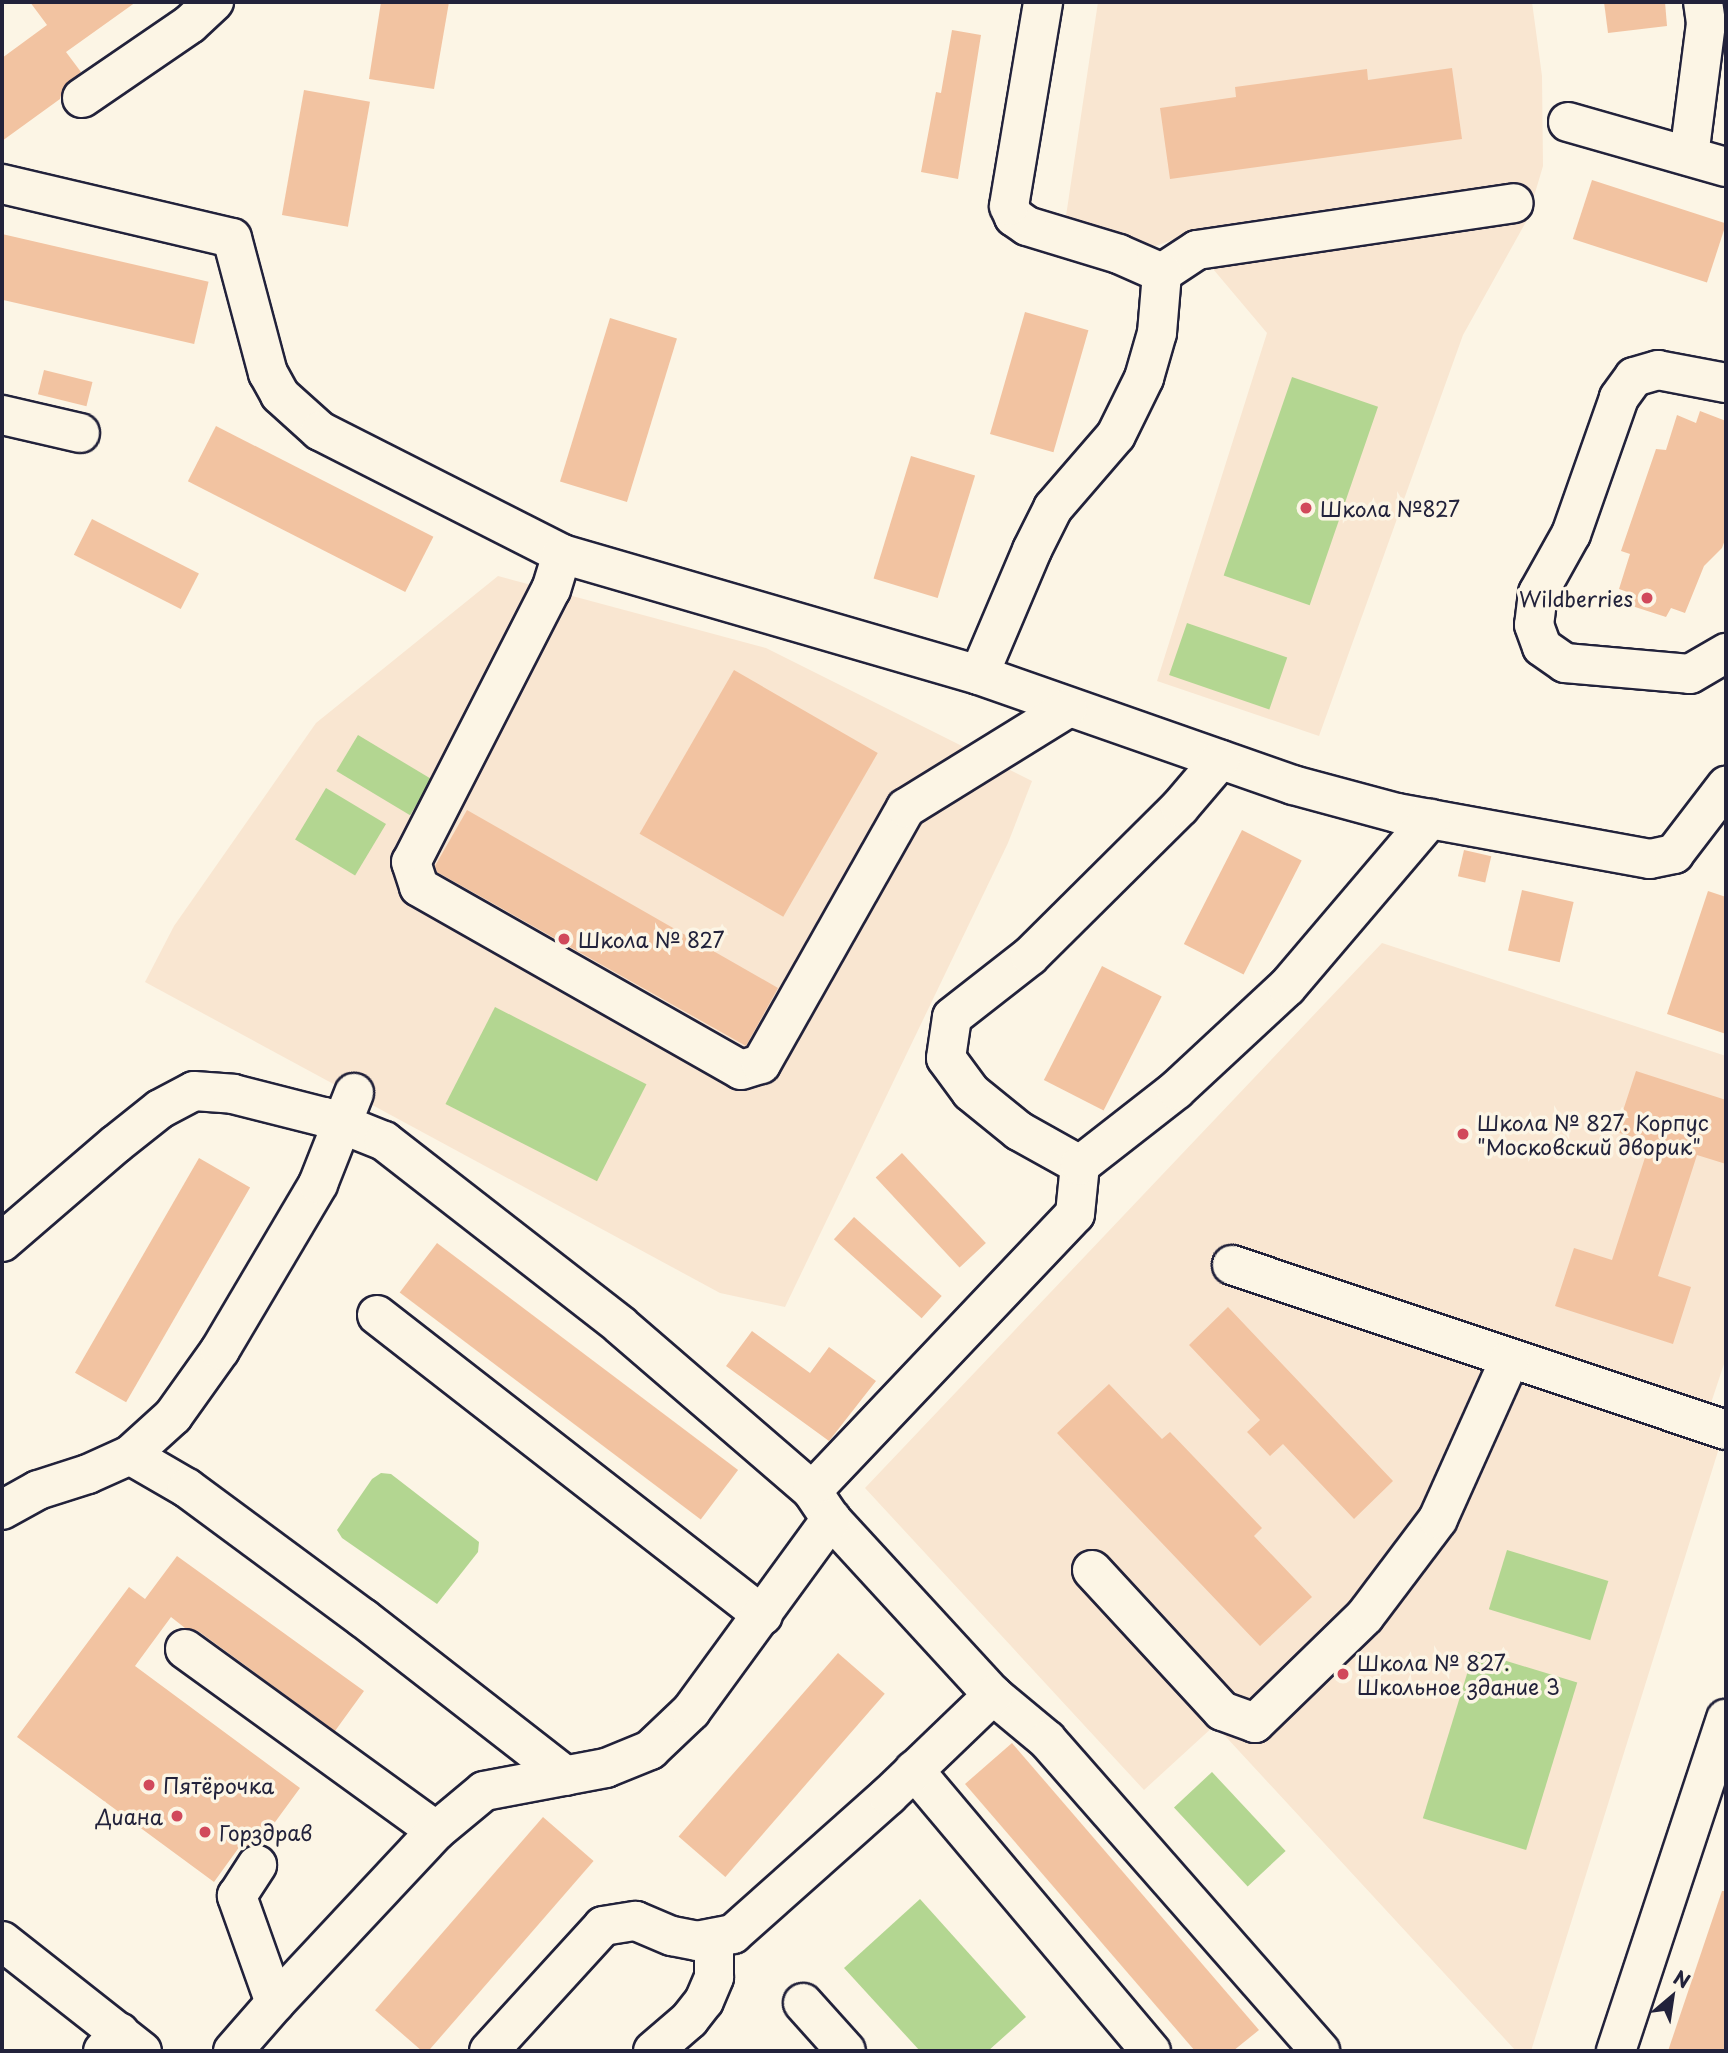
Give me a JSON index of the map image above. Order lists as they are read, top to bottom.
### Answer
{
  "places": [
    "Школа №827",
    "Wildberries",
    "Школа № 827",
    "Школа № 827. Корпус \"Московский дворик\"",
    "Школа № 827. Школьное здание 3",
    "Пятёрочка",
    "Диана",
    "Горздрав"
  ],
  "north": "top right"
}
